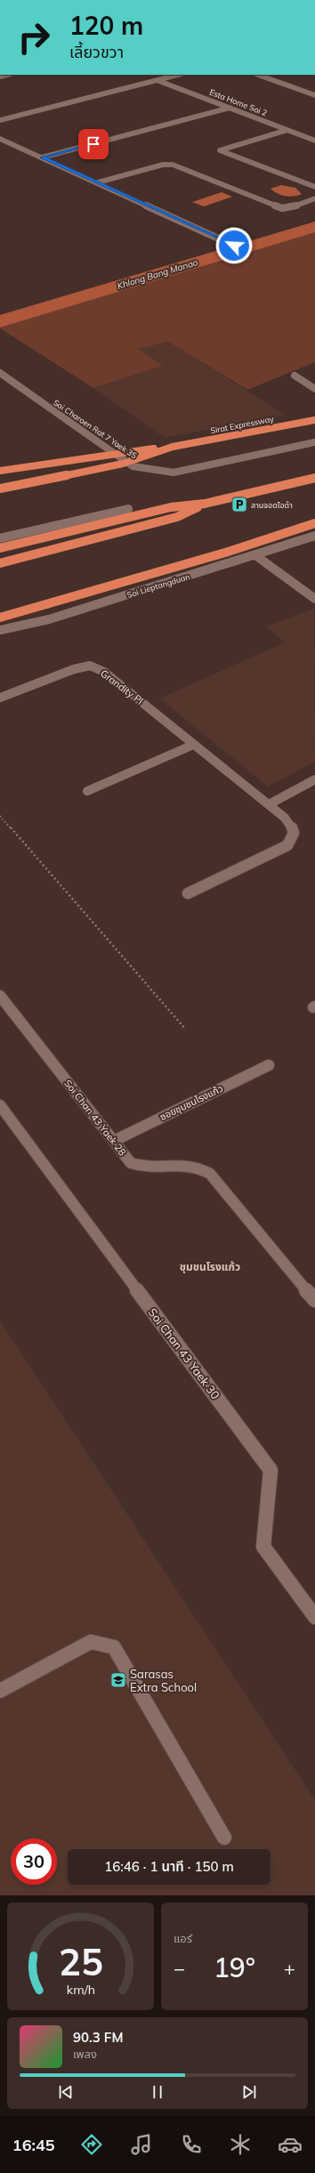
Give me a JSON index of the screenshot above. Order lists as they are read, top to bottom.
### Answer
{
  "streets": {
    "highway": ["Sirat Expressway"],
    "street": [
      "Esta Home Soi 2",
      "Soi Charoen Rat 7 Yaek 35",
      "Soi Lieptangduan",
      "Grandity Pl",
      "ซอยชุมชนโรงแก้ว",
      "Soi Chan 43 Yaek 28",
      "Soi Chan 43 Yaek 30"
    ]
  },
  "crossings": [
    ["ซอยชุมชนโรงแก้ว", "Soi Chan 43 Yaek 28"]
  ],
  "districts": ["ชุมชนโรงแก้ว"],
  "water": ["Khlong Bang Manao"],
  "places": {
    "parking": ["ลานจอดไอด้า"],
    "school or university": ["Sarasas Extra School"]
  },
  "page": {
    "turn": ["120 m", "เลี้ยวขวา"],
    "limit": "30",
    "trip": "16:46 · 1 นาที · 150 m",
    "tile": "แอร์",
    "heat": ["−", "19°", "+"],
    "song": ["90.3 FM", "เพลง"],
    "tabs": "16:45",
    "gauge": ["25", "km/h"]
  }
}
